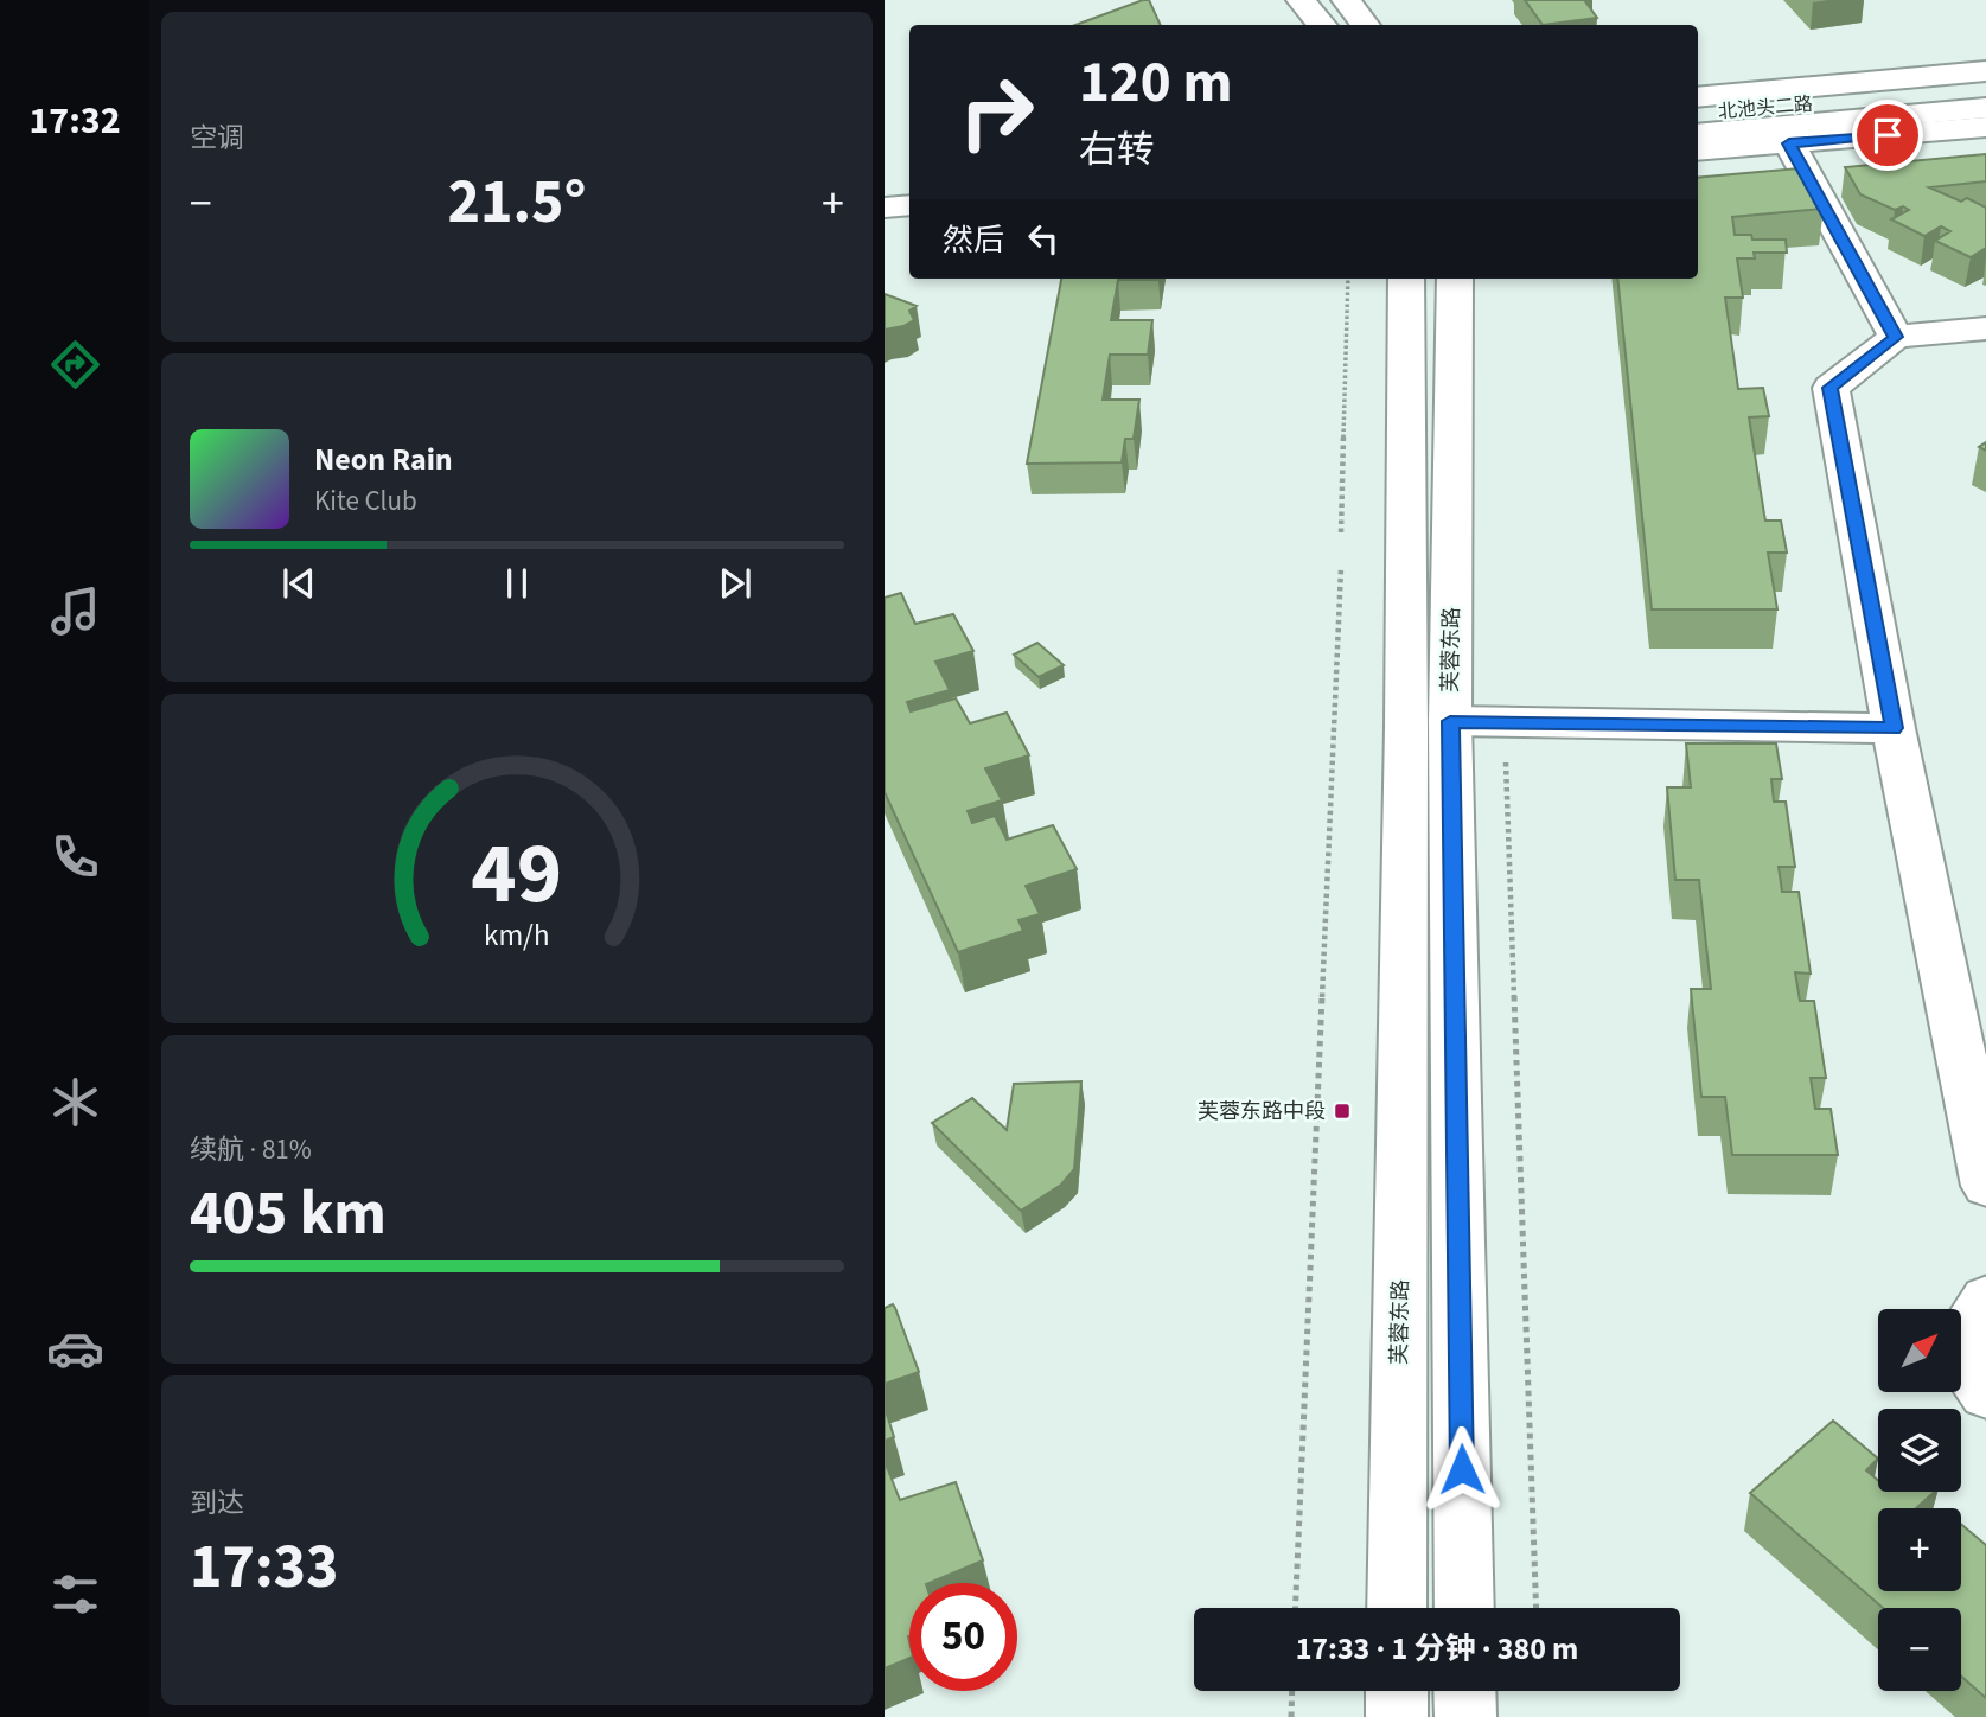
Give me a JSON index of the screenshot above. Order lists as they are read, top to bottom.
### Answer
{
  "streets": {
    "main road": ["北池头二路", "芙蓉东路"]
  },
  "places": {
    "transit": ["芙蓉东路中段"]
  },
  "north": "top right",
  "page": {
    "tabs": "17:32",
    "tile": [
      "空调",
      ["续航 · 81%", "405 km"],
      ["到达", "17:33"]
    ],
    "turn": ["120 m", "右转"],
    "heat": ["−", "21.5°", "+"],
    "then": "然后",
    "song": ["Neon Rain", "Kite Club"],
    "map_buttons": ["+", "−"],
    "limit": "50",
    "trip": "17:33 · 1 分钟 · 380 m",
    "gauge": ["49", "km/h"]
  }
}
